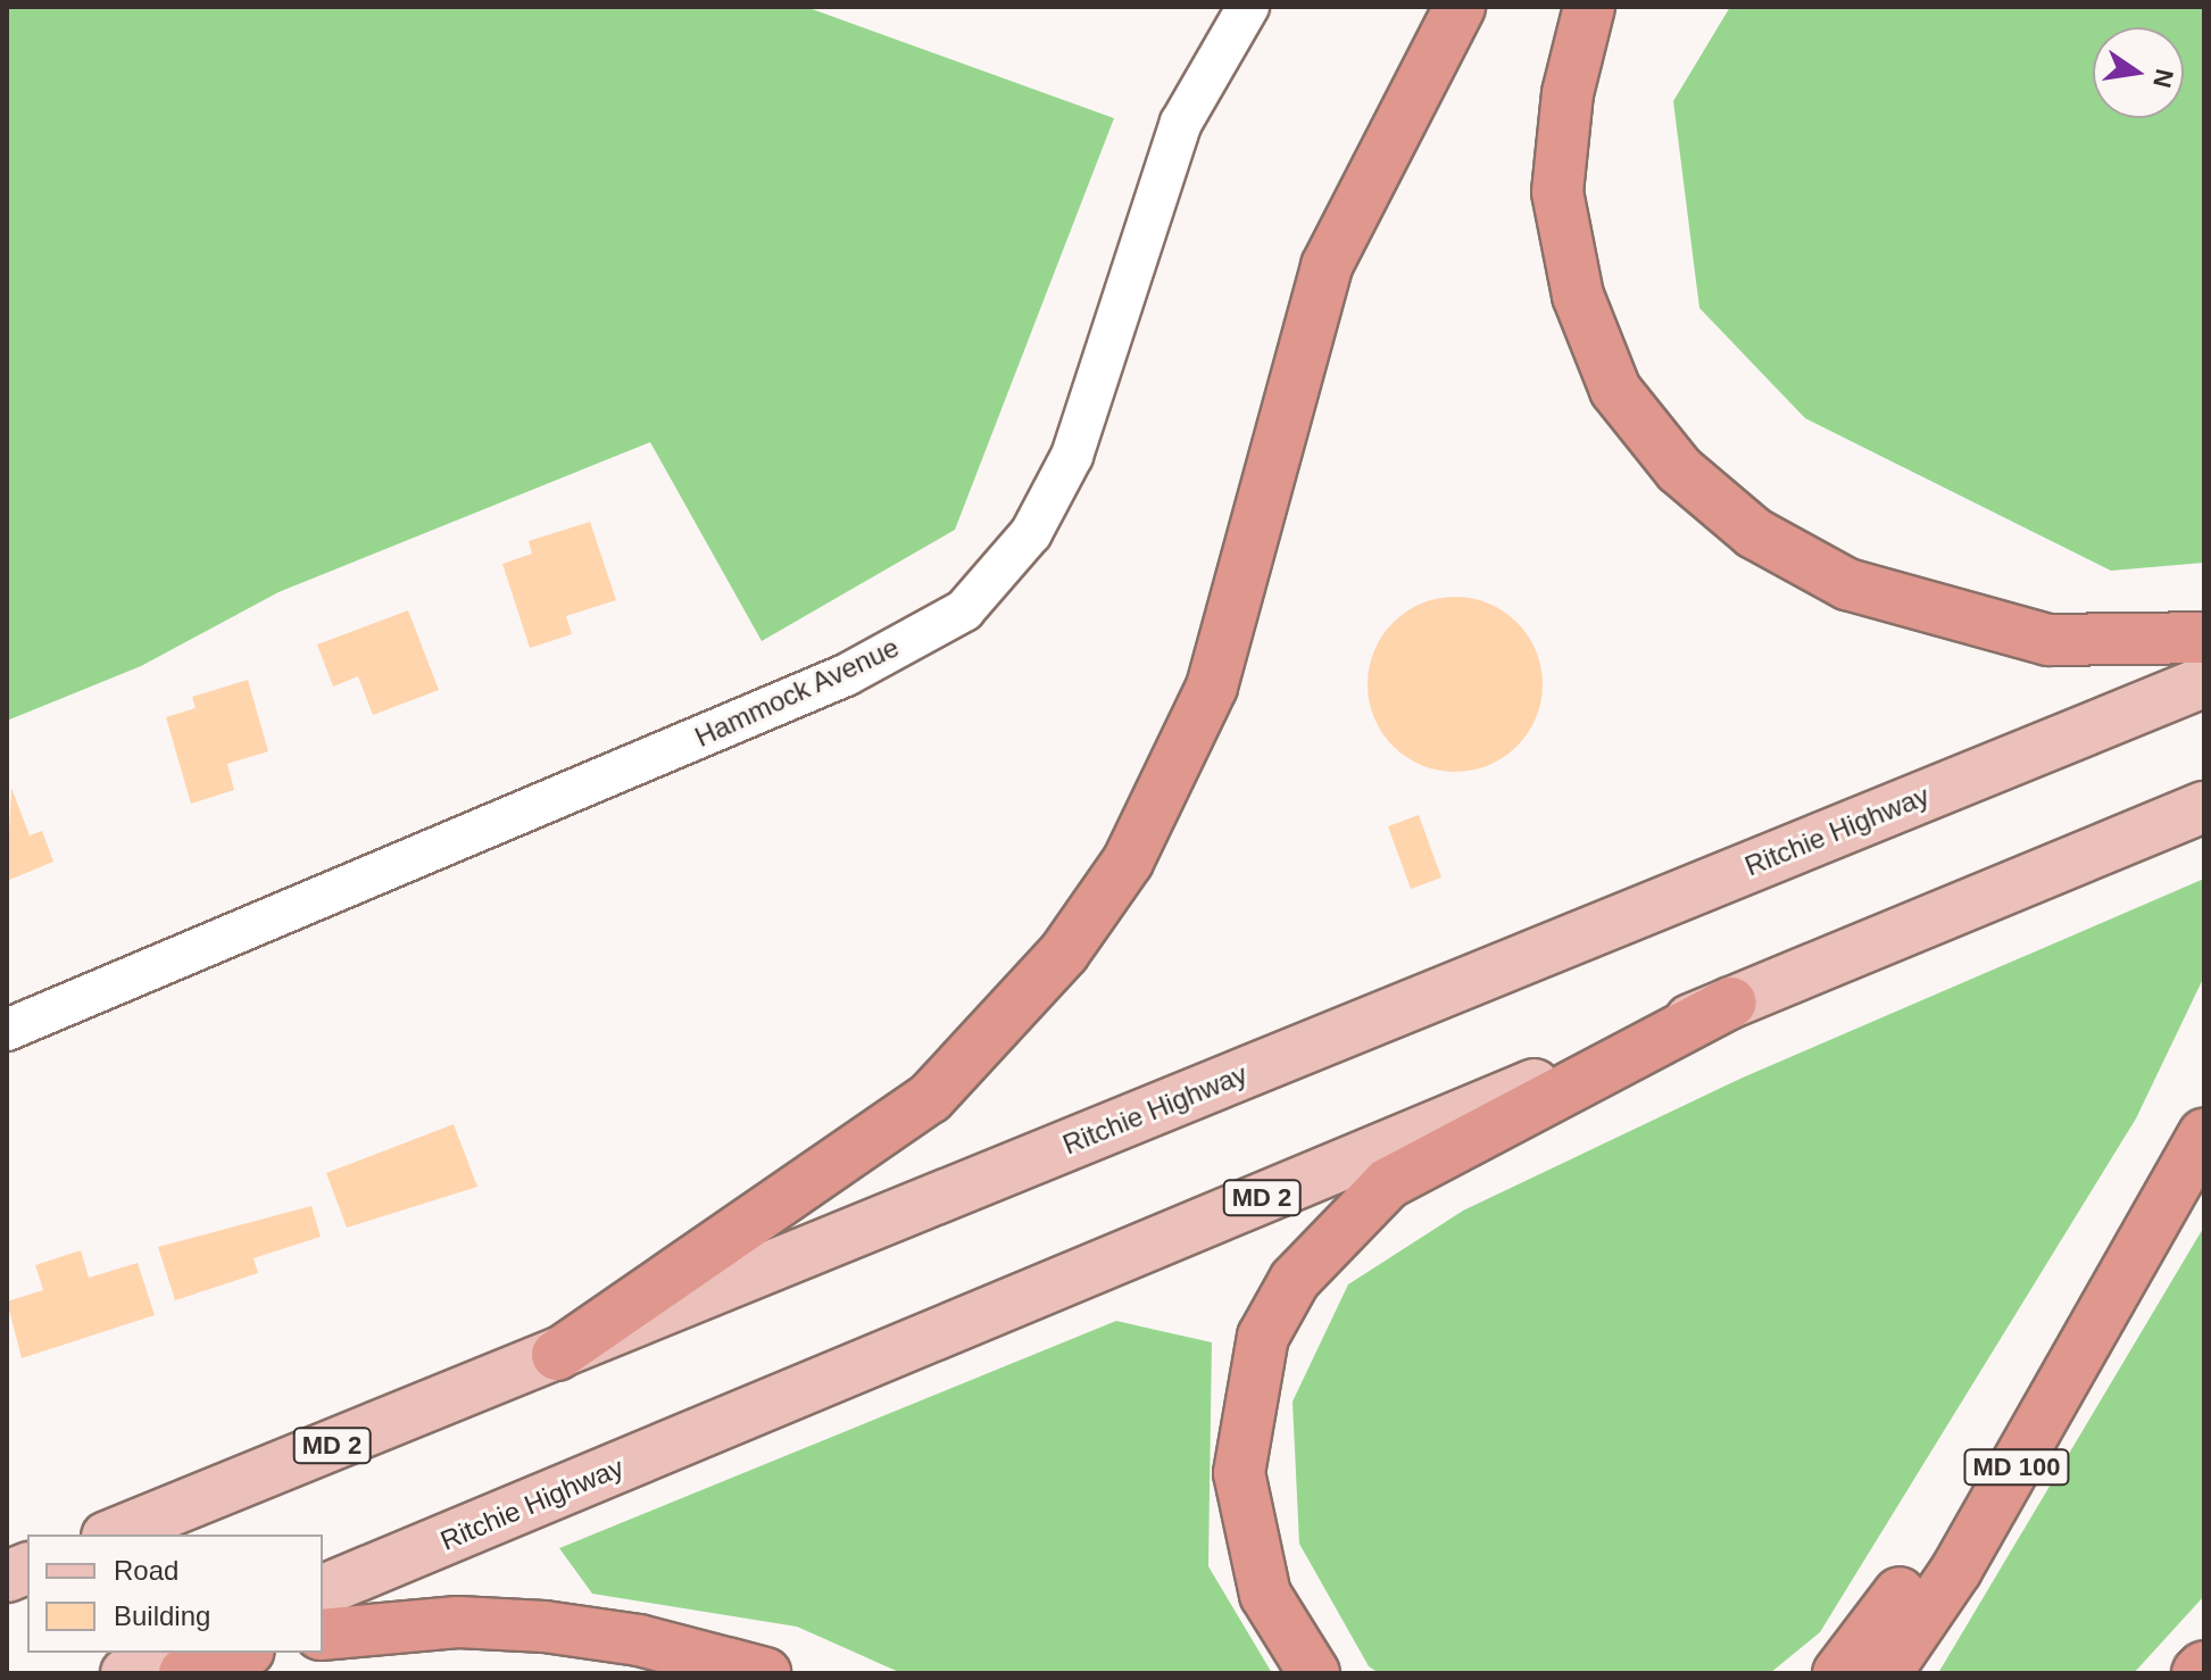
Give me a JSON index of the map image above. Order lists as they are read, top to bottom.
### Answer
{
  "streets": {
    "highway": ["MD 100"],
    "main road": ["Ritchie Highway", "MD 2"],
    "street": ["Hammock Avenue"]
  },
  "legend": ["Road", "Building"],
  "north": "right"
}
